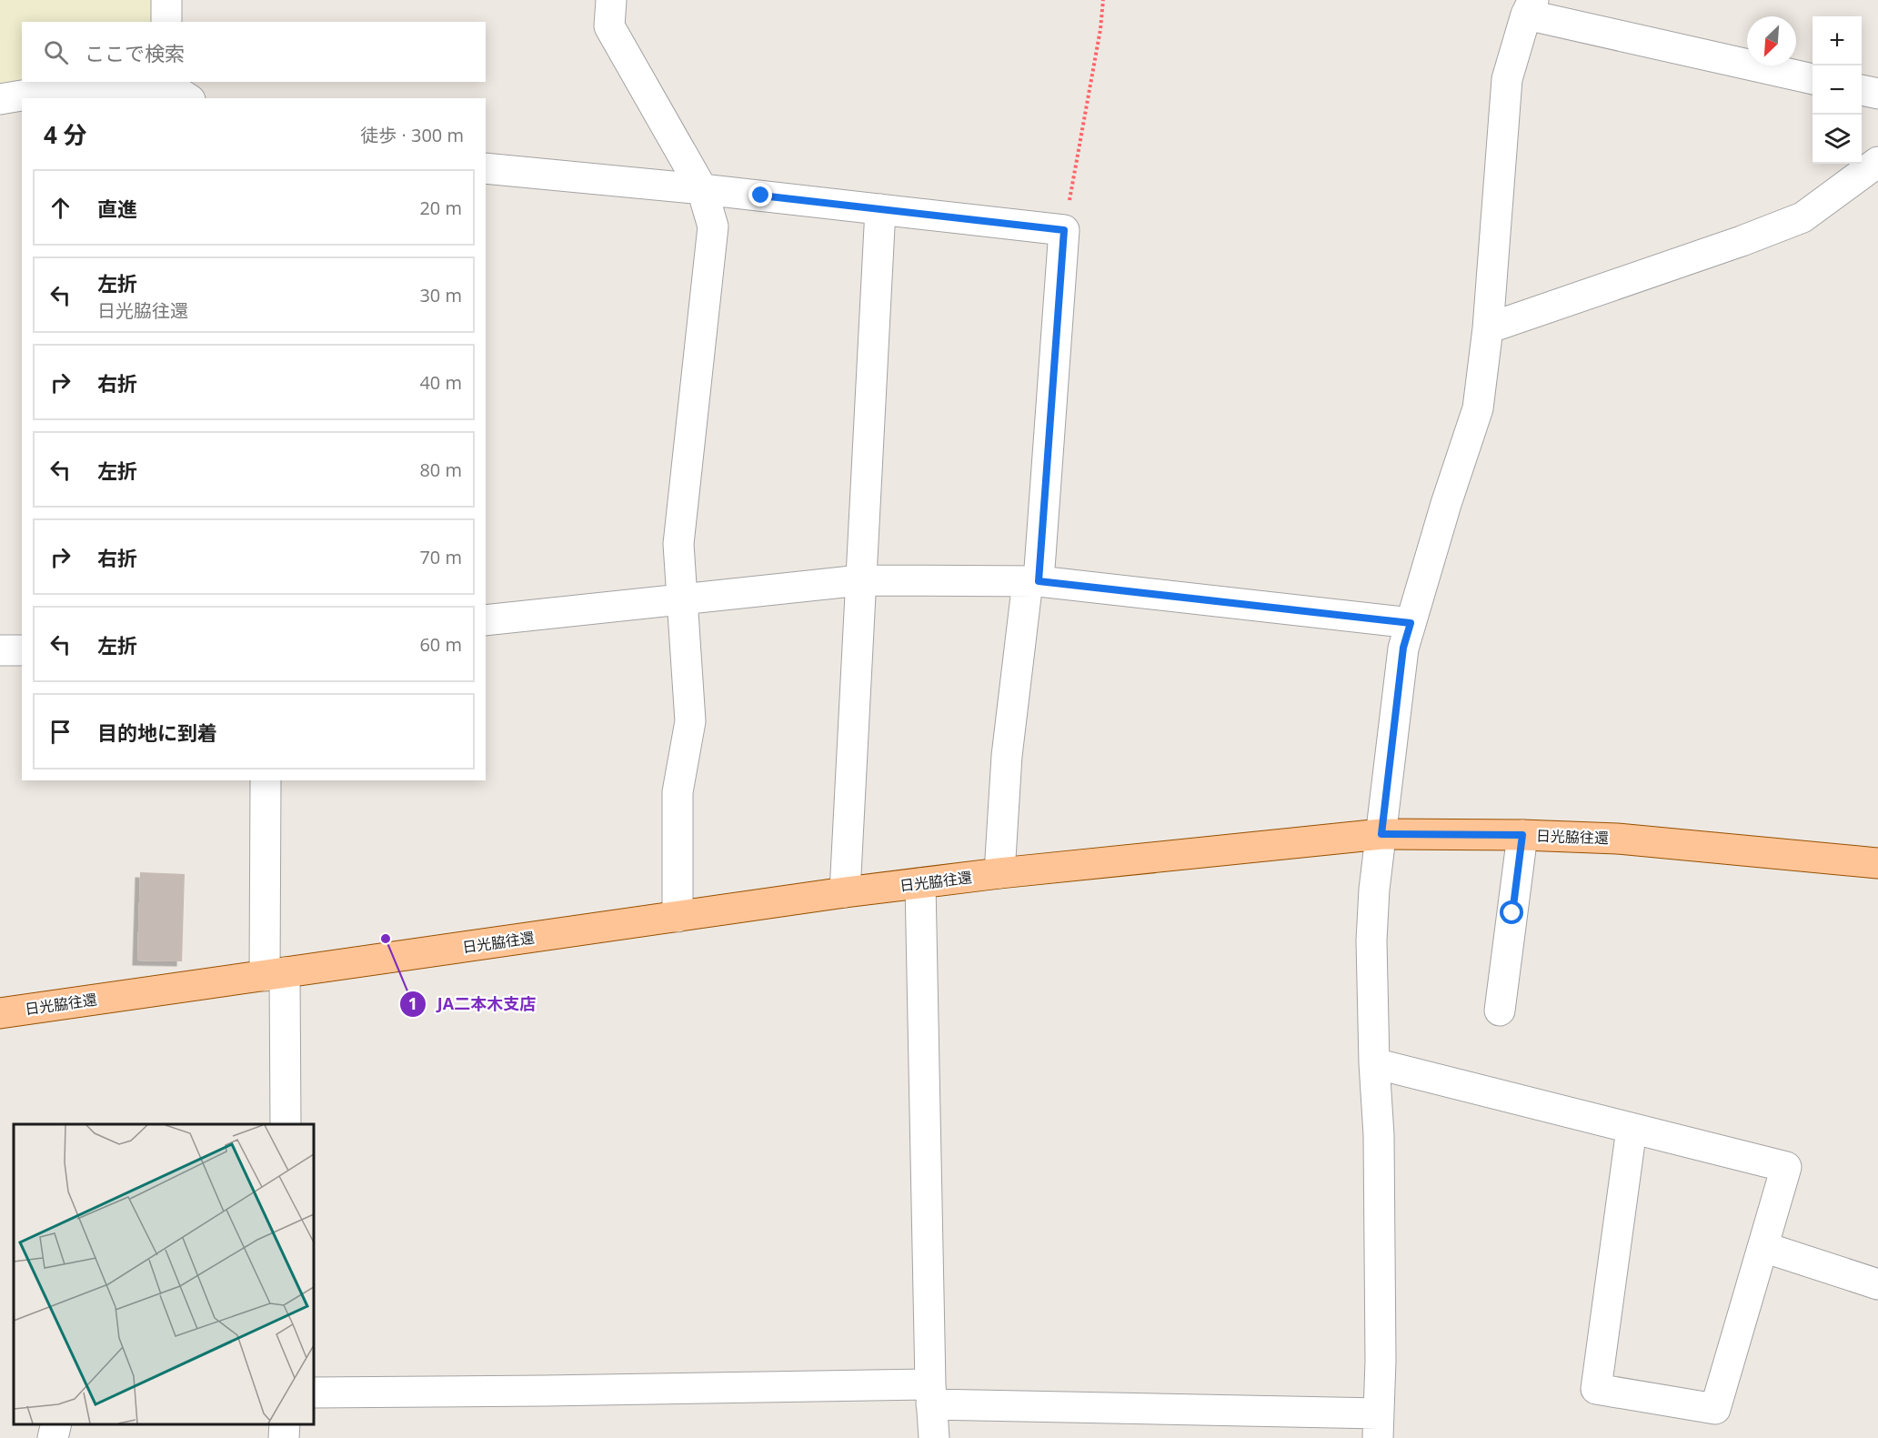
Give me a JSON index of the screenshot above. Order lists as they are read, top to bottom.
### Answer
{
  "streets": {
    "main road": ["日光脇往還"]
  },
  "places": ["JA二本木支店"],
  "north": "bottom left",
  "page": {
    "map_buttons": ["+", "−"],
    "search": "ここで検索",
    "heading": ["4 分", "徒歩 · 300 m"],
    "list": [
      ["直進", "20 m"],
      ["左折", "日光脇往還", "30 m"],
      ["右折", "40 m"],
      ["左折", "80 m"],
      ["右折", "70 m"],
      ["左折", "60 m"],
      "目的地に到着"
    ]
  }
}
